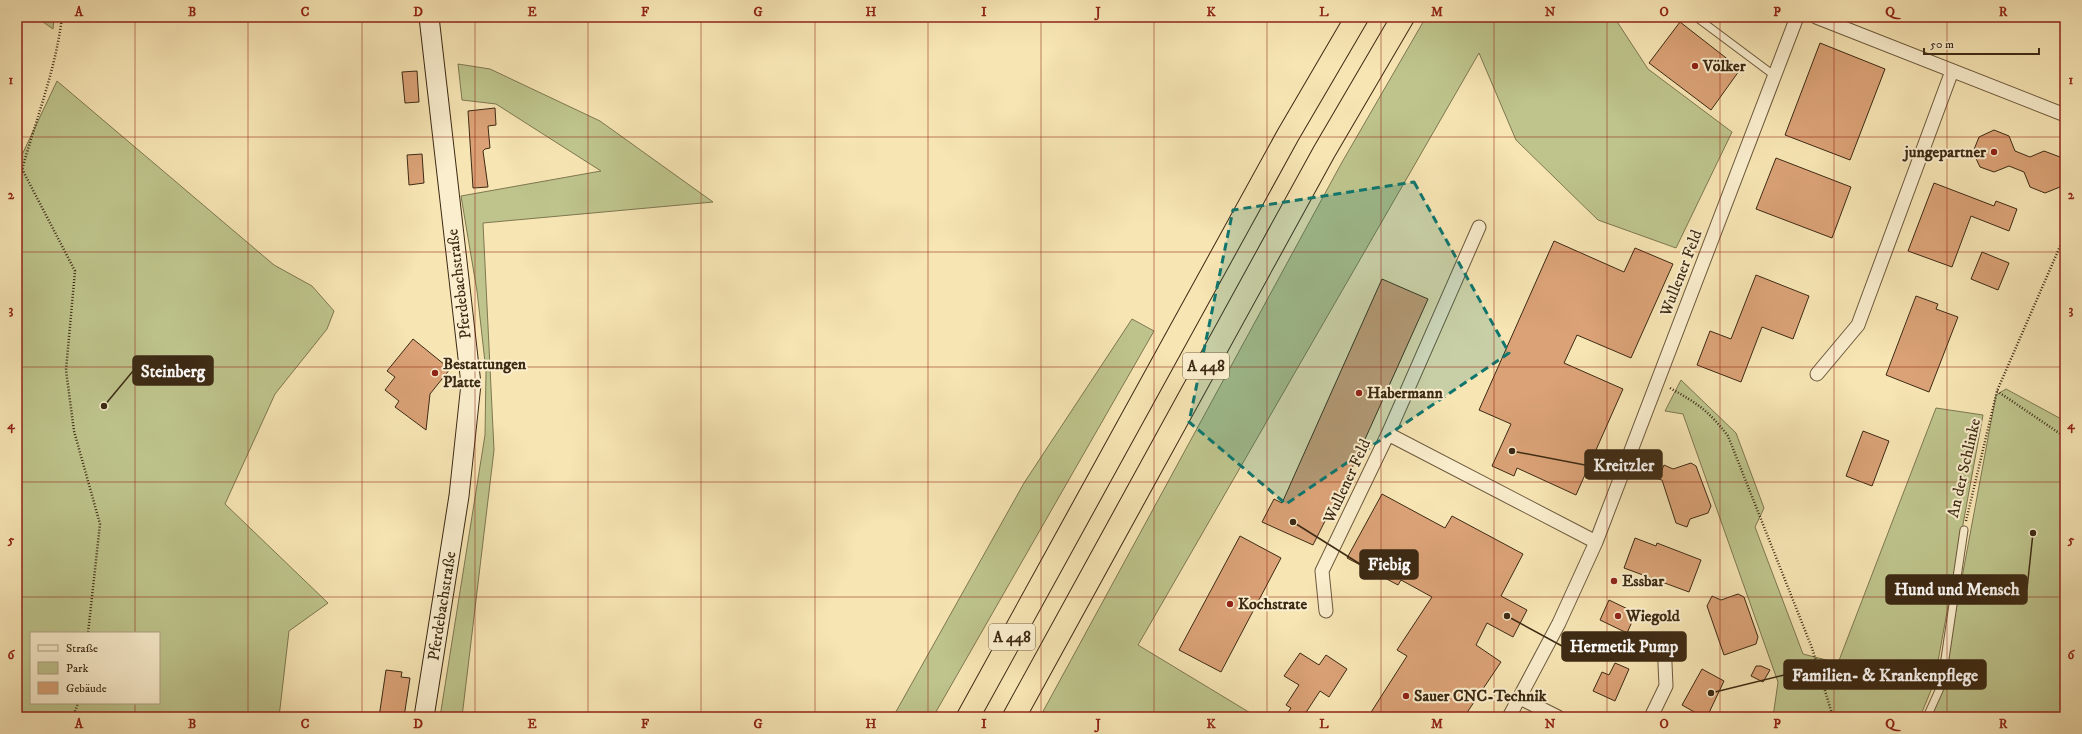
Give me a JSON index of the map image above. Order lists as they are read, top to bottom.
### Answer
{
  "streets": {
    "highway": ["A 448"],
    "main road": ["Pferdebachstraße"],
    "street": ["Wullener Feld"],
    "lane": ["An der Schlinke"]
  },
  "places": [
    "Völker",
    "jungepartner",
    "Bestattungen Platte",
    "Habermann",
    "Steinberg",
    "Kreitzler",
    "Fiebig",
    "Hund und Mensch",
    "Essbar",
    "Kochstrate",
    "Hermetik Pump",
    "Wiegold",
    "Familien- & Krankenpflege",
    "Sauer CNC-Technik"
  ],
  "legend": ["Straße", "Park", "Gebäude"],
  "scale_bar": "50 m",
  "grid": {
    "columns": [
      "A",
      "B",
      "C",
      "D",
      "E",
      "F",
      "G",
      "H",
      "I",
      "J",
      "K",
      "L",
      "M",
      "N",
      "O",
      "P",
      "Q",
      "R"
    ],
    "rows": [
      "1",
      "2",
      "3",
      "4",
      "5",
      "6"
    ]
  }
}
